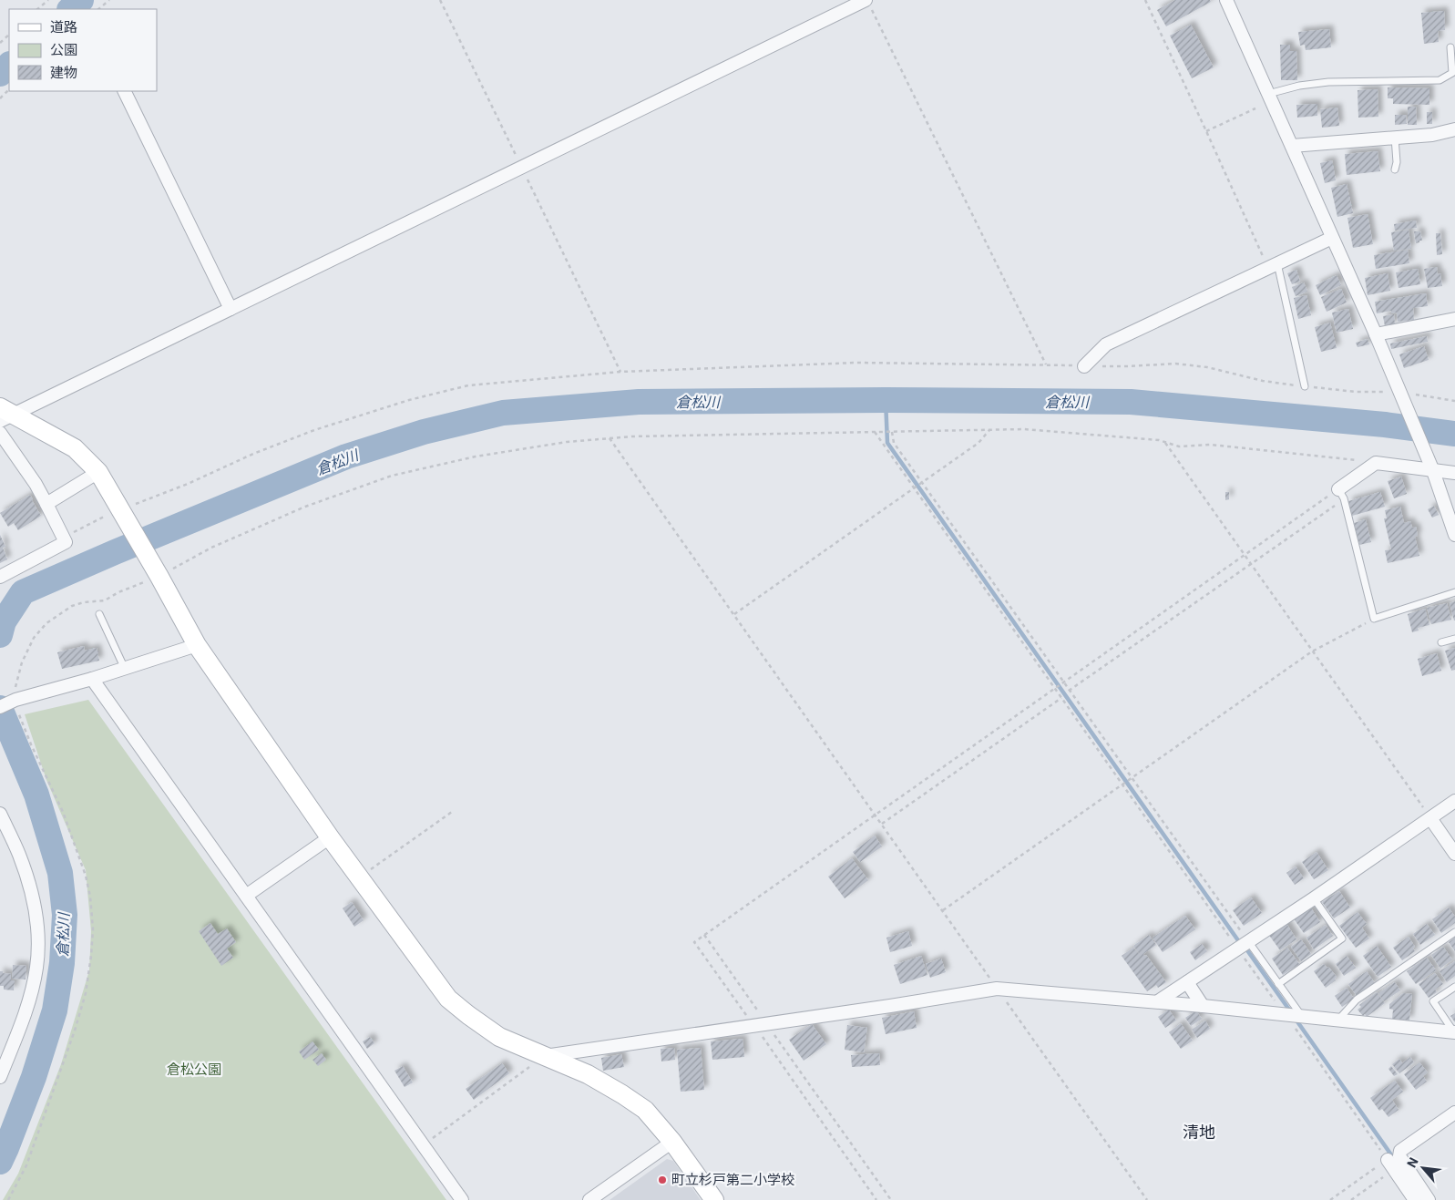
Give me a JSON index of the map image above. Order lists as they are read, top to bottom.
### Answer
{
  "districts": ["清地"],
  "water": ["倉松川"],
  "parks": ["倉松公園"],
  "places": ["町立杉戸第二小学校"],
  "legend": ["道路", "公園", "建物"],
  "north": "top left"
}
